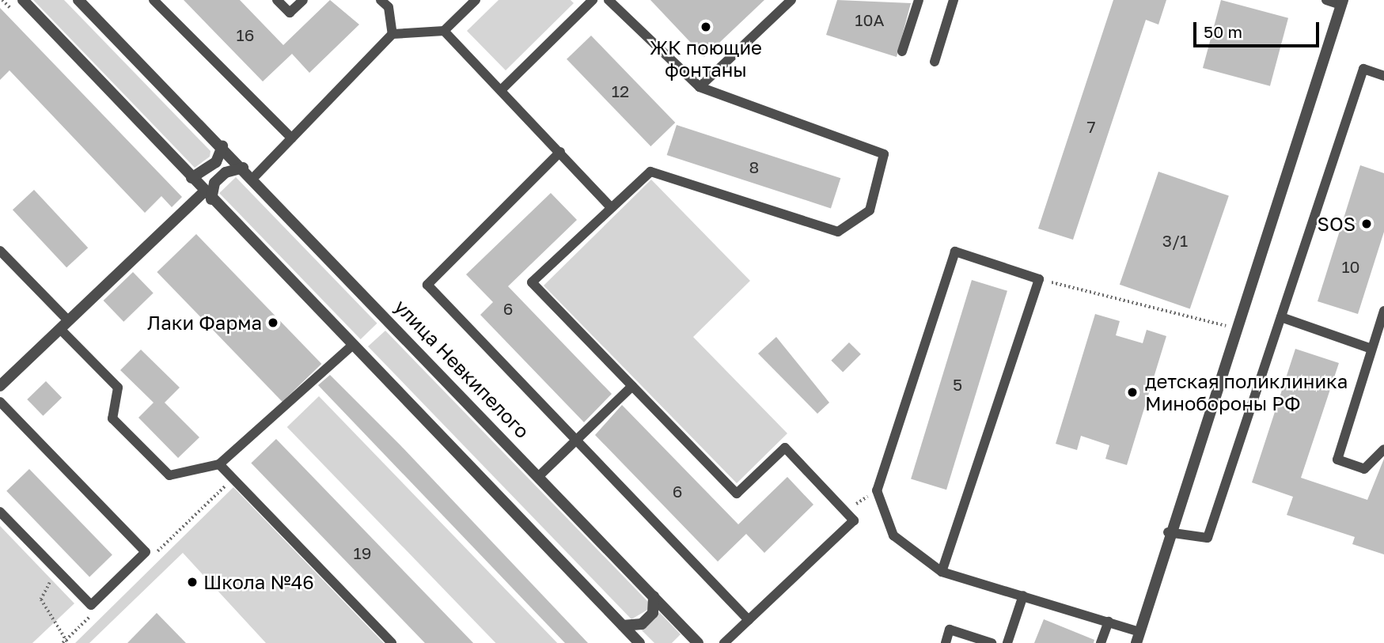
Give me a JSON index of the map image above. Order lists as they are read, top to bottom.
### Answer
{
  "streets": {
    "street": ["улица Невкипелого"]
  },
  "places": [
    "ЖК поющие фонтаны",
    "SOS",
    "Лаки Фарма",
    "детская поликлиника Минобороны РФ",
    "Школа №46"
  ],
  "house_numbers": [
    "10А",
    "16",
    "12",
    "7",
    "8",
    "3/1",
    "10",
    "6",
    "5",
    "6",
    "19"
  ],
  "scale_bar": "50 m"
}
